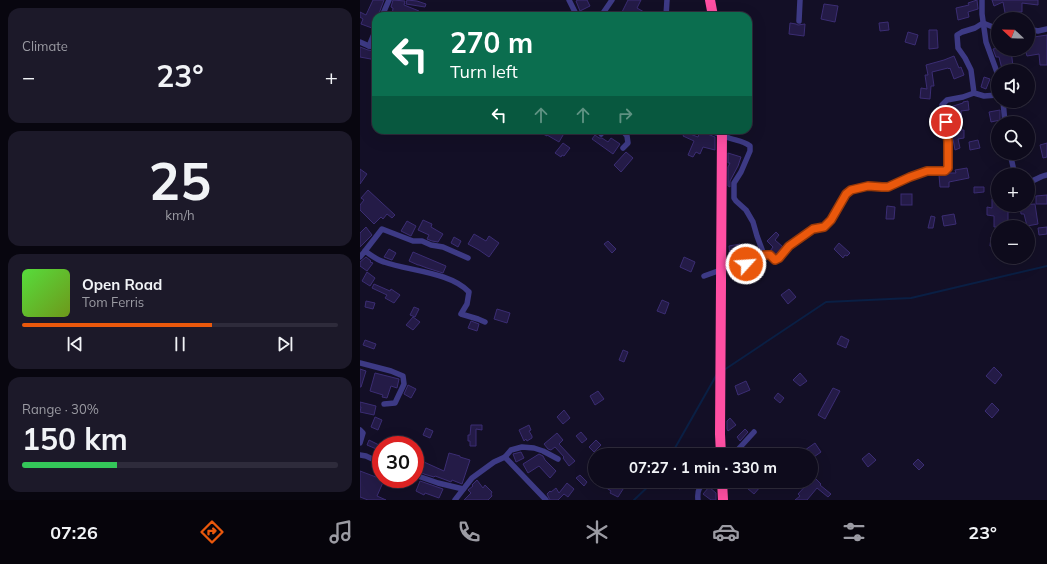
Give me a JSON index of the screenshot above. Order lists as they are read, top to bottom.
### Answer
{
  "north": "left",
  "page": {
    "tile": [
      "Climate",
      ["25", "km/h"],
      ["Range · 30%", "150 km"]
    ],
    "map_buttons": ["+", "−"],
    "turn": ["270 m", "Turn left"],
    "heat": ["−", "23°", "+"],
    "song": ["Open Road", "Tom Ferris"],
    "limit": "30",
    "trip": "07:27 · 1 min · 330 m",
    "tabs": ["07:26", "23°"]
  }
}
